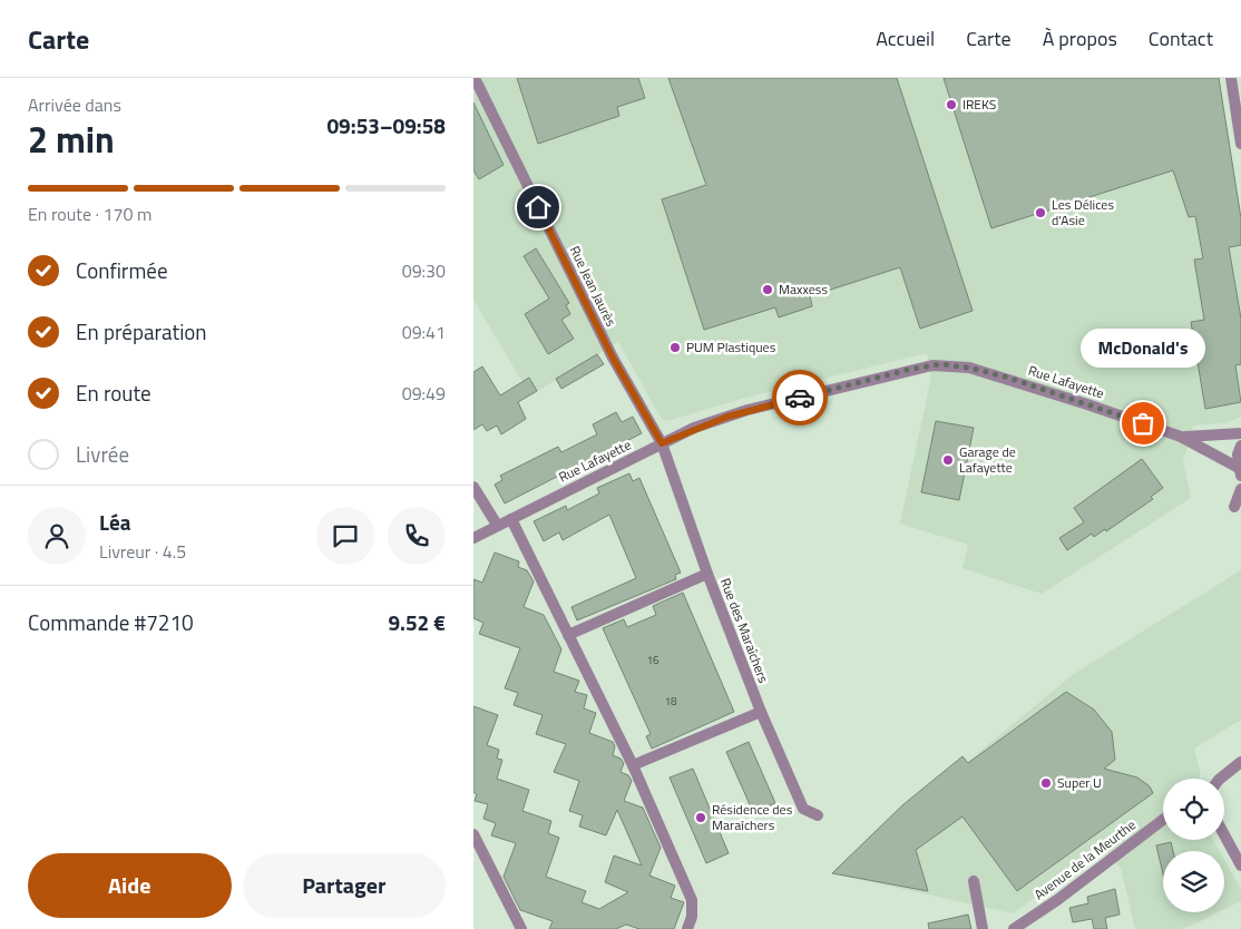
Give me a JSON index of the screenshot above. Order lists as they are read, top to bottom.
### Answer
{
  "streets": {
    "street": [
      "Rue Jean Jaurès",
      "Rue Lafayette",
      "Rue des Maraîchers",
      "Avenue de la Meurthe"
    ]
  },
  "crossings": [
    ["Rue Jean Jaurès", "Rue Lafayette"],
    ["Rue Jean Jaurès", "Rue des Maraîchers"],
    ["Rue Lafayette", "Rue des Maraîchers"]
  ],
  "places": [
    "IREKS",
    "Les Délices d'Asie",
    "Maxxess",
    "PUM Plastiques",
    "McDonald's",
    "Garage de Lafayette",
    "Super U",
    "Résidence des Maraîchers"
  ],
  "house_numbers": ["16", "18"],
  "page": {
    "header": "Carte",
    "nav": [
      "Accueil",
      "Carte",
      "À propos",
      "Contact"
    ],
    "heading": ["2 min", "Arrivée dans", "09:53–09:58"],
    "panel": [
      "Léa",
      "Livreur · 4.5",
      "Commande #7210",
      "9.52 €"
    ],
    "bar": "En route · 170 m",
    "list": [
      ["Confirmée", "09:30"],
      ["En préparation", "09:41"],
      ["En route", "09:49"],
      "Livrée"
    ],
    "bubble": "McDonald's",
    "buttons": ["Aide", "Partager"]
  }
}
